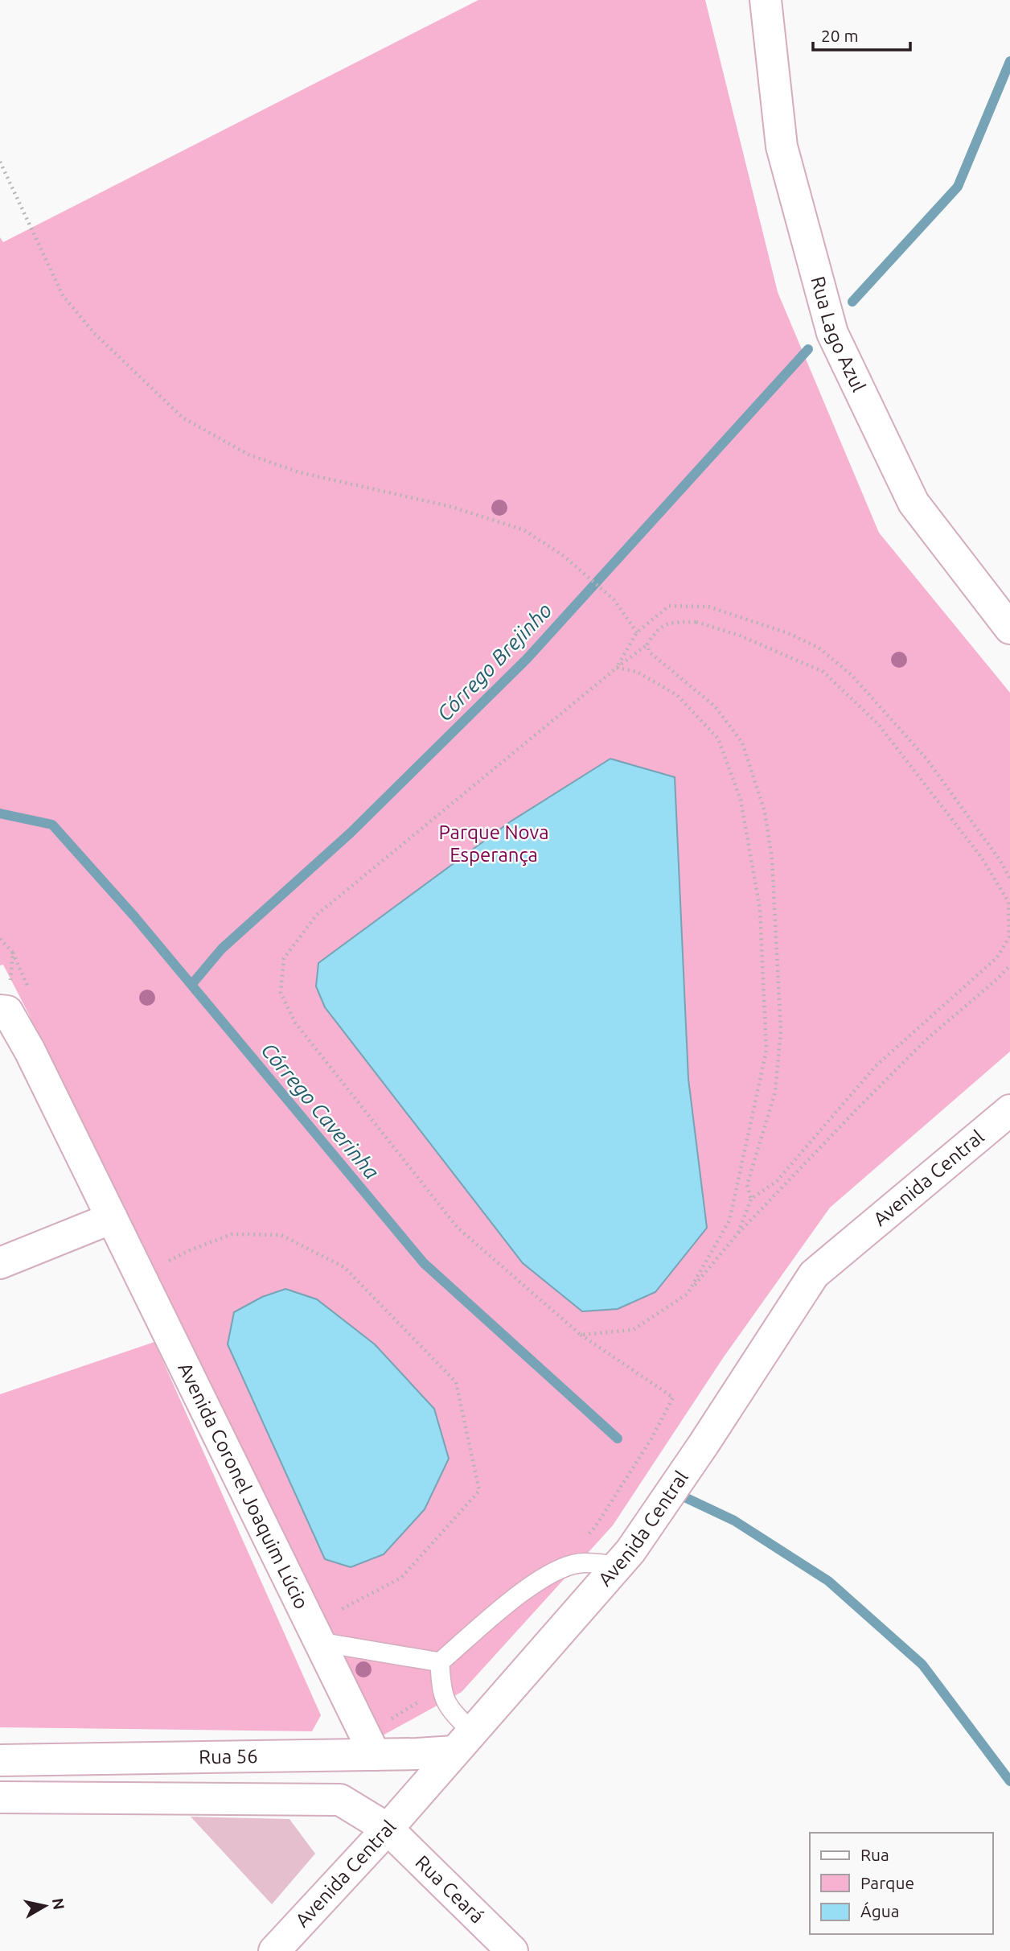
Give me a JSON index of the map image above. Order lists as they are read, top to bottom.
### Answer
{
  "streets": {
    "street": [
      "Rua Lago Azul",
      "Avenida Central",
      "Avenida Coronel Joaquim Lúcio",
      "Rua 56",
      "Rua Ceará"
    ]
  },
  "crossings": [
    ["Avenida Central", "Rua 56"],
    ["Avenida Central", "Rua Ceará"],
    ["Avenida Coronel Joaquim Lúcio", "Rua 56"],
    ["Rua 56", "Rua Ceará"]
  ],
  "water": ["Córrego Brejinho", "Córrego Caverinha"],
  "parks": ["Parque Nova Esperança"],
  "legend": ["Rua", "Parque", "Água"],
  "scale_bar": "20 m",
  "north": "right"
}
